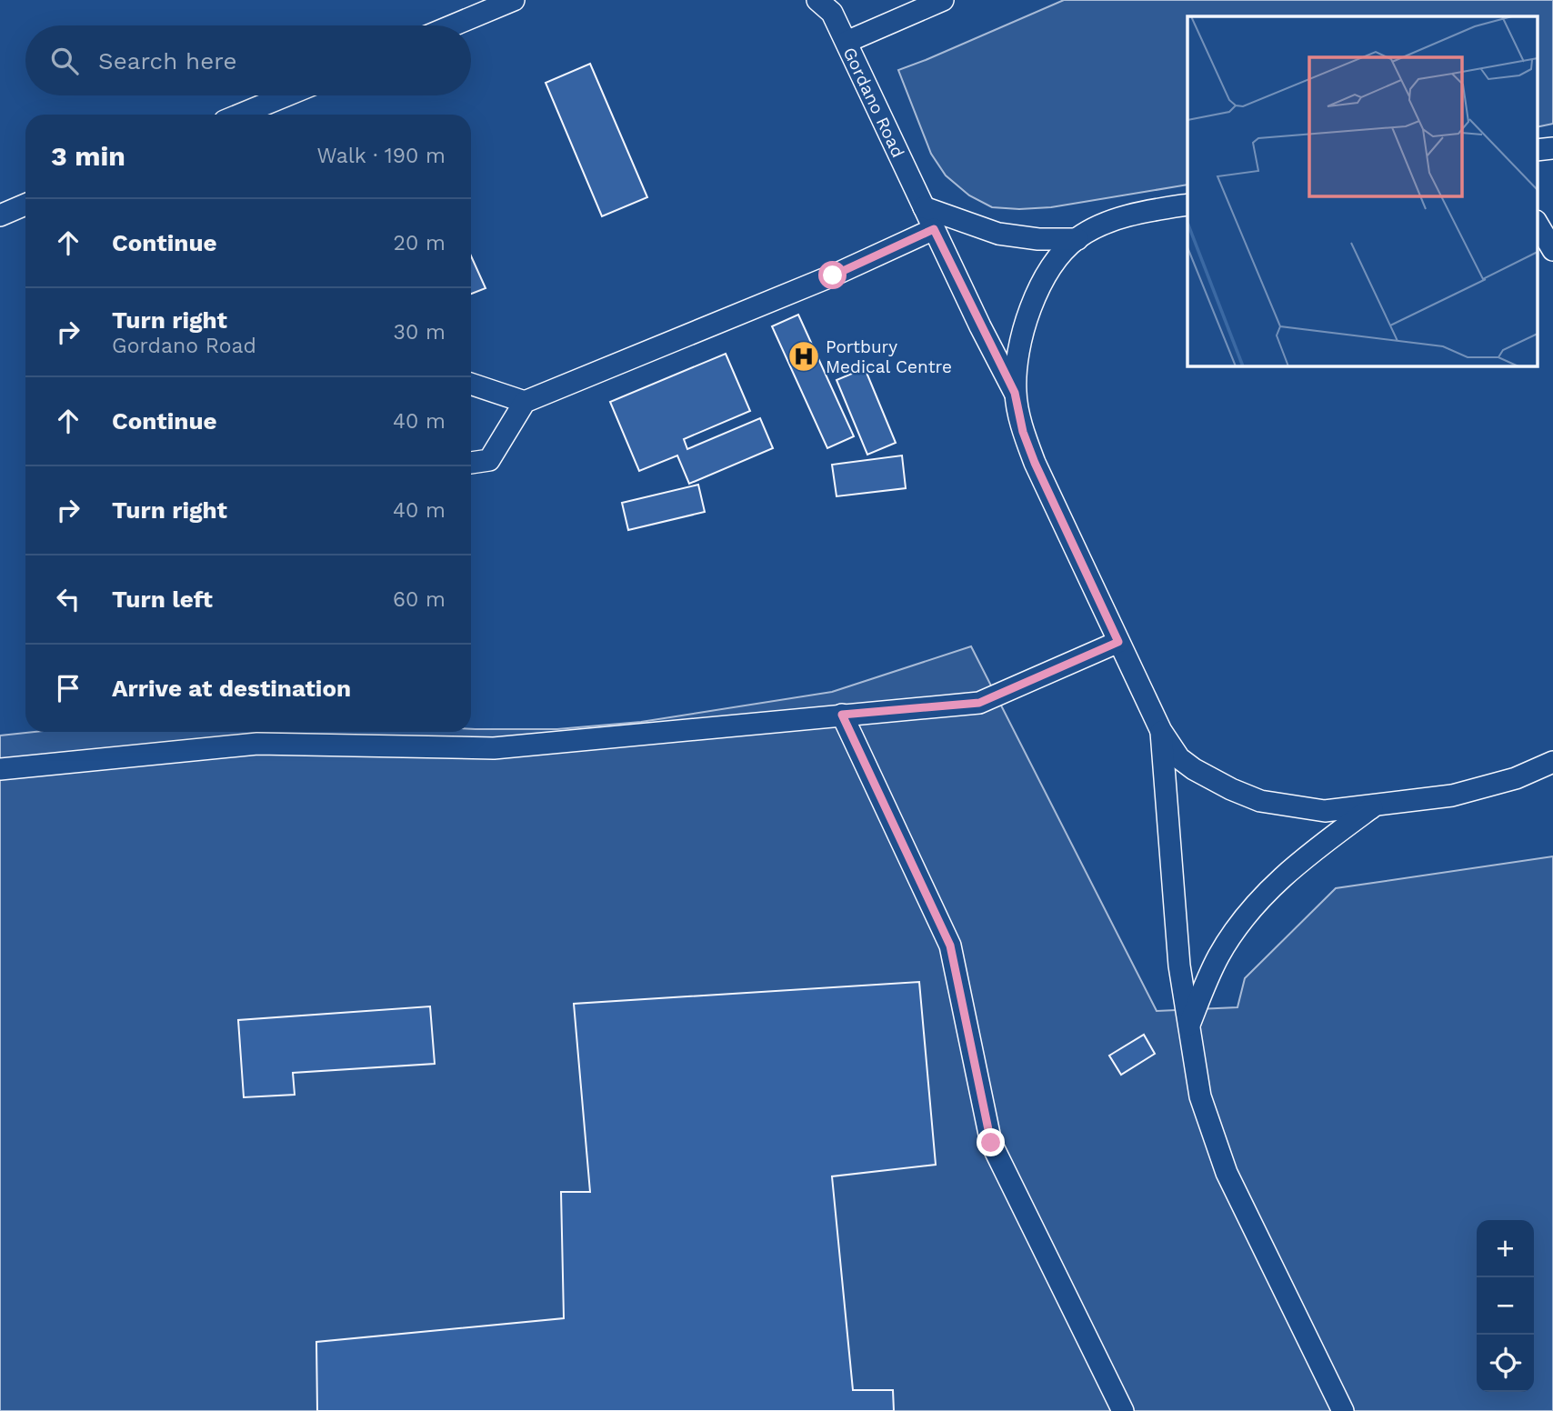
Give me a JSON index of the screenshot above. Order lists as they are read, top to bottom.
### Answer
{
  "streets": {
    "lane": ["Gordano Road"]
  },
  "places": {
    "hospital": ["Portbury Medical Centre"]
  },
  "page": {
    "search": "Search here",
    "heading": ["3 min", "Walk · 190 m"],
    "list": [
      ["Continue", "20 m"],
      ["Turn right", "Gordano Road", "30 m"],
      ["Continue", "40 m"],
      ["Turn right", "40 m"],
      ["Turn left", "60 m"],
      "Arrive at destination"
    ],
    "map_buttons": ["+", "−"]
  }
}
